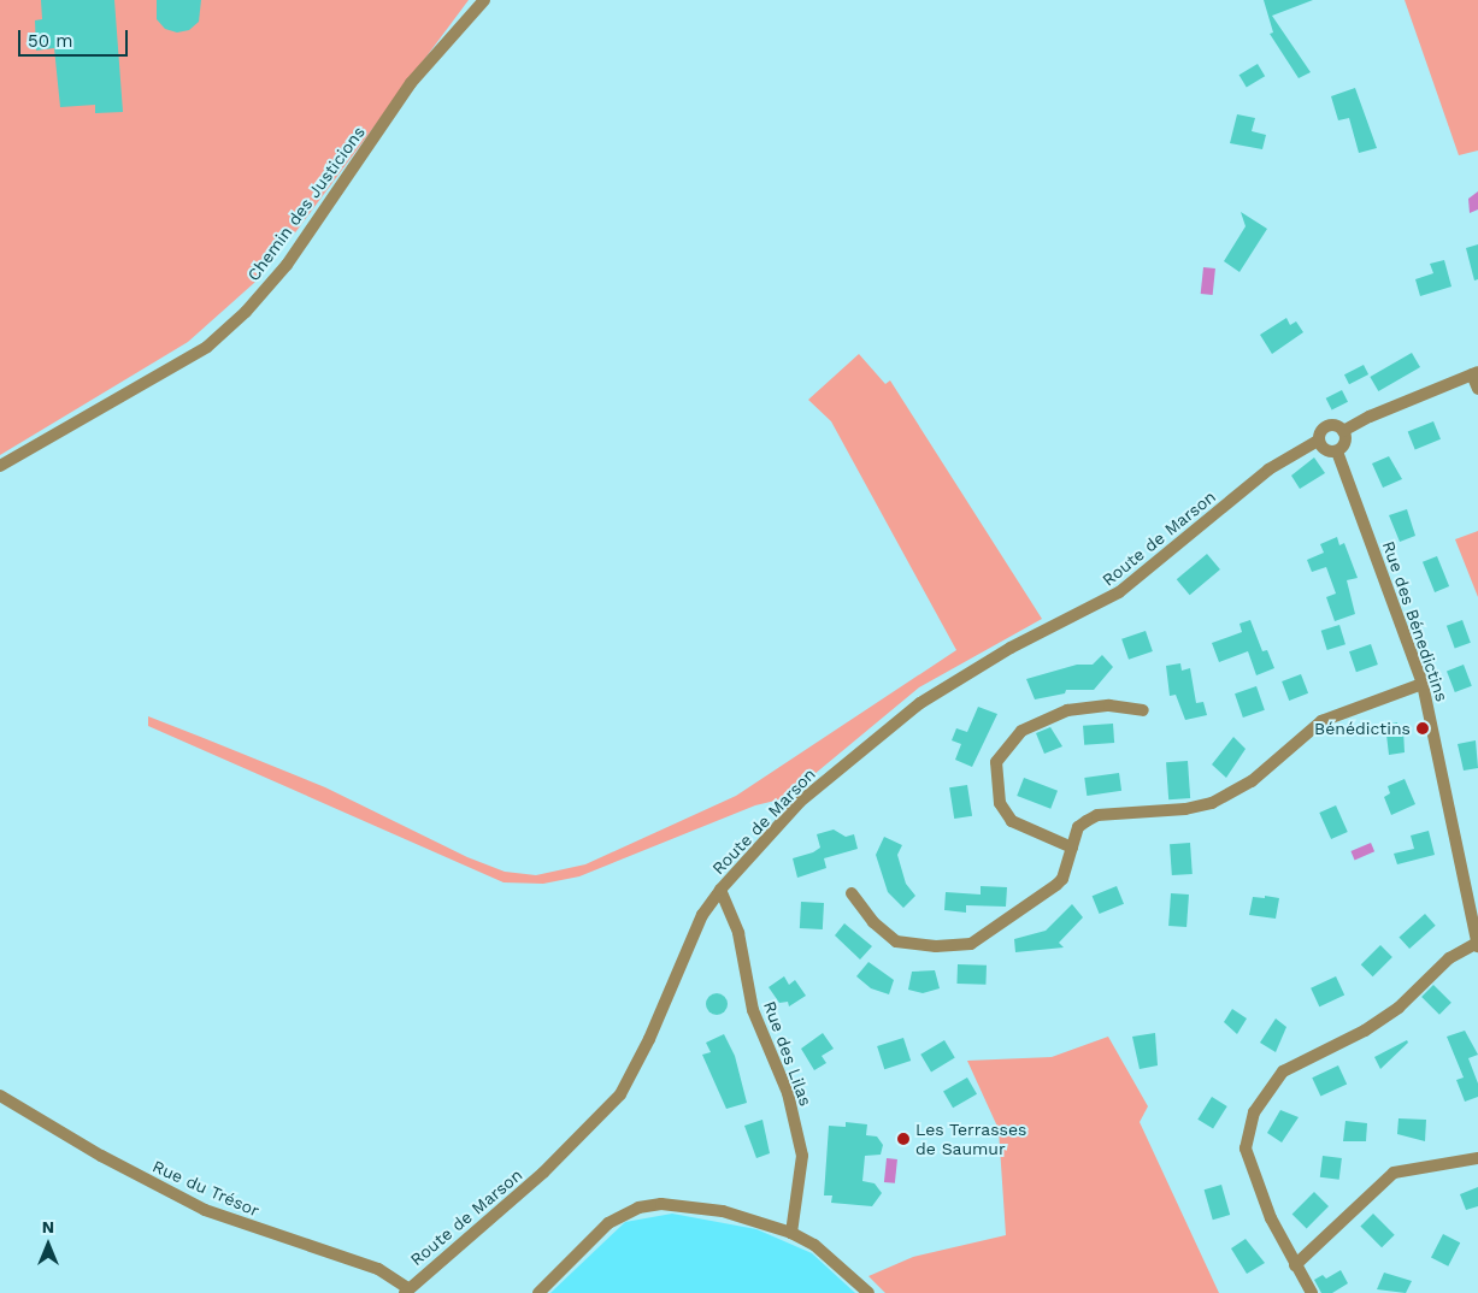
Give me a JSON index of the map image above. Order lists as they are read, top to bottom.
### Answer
{
  "streets": {
    "street": [
      "Chemin des Justicions",
      "Route de Marson",
      "Rue des Bénedictins",
      "Rue des Lilas",
      "Rue du Trésor"
    ]
  },
  "crossings": [
    ["Route de Marson", "Rue des Bénedictins"],
    ["Route de Marson", "Rue des Lilas"],
    ["Route de Marson", "Rue du Trésor"]
  ],
  "places": ["Bénédictins", "Les Terrasses de Saumur"],
  "scale_bar": "50 m",
  "north": "top"
}
